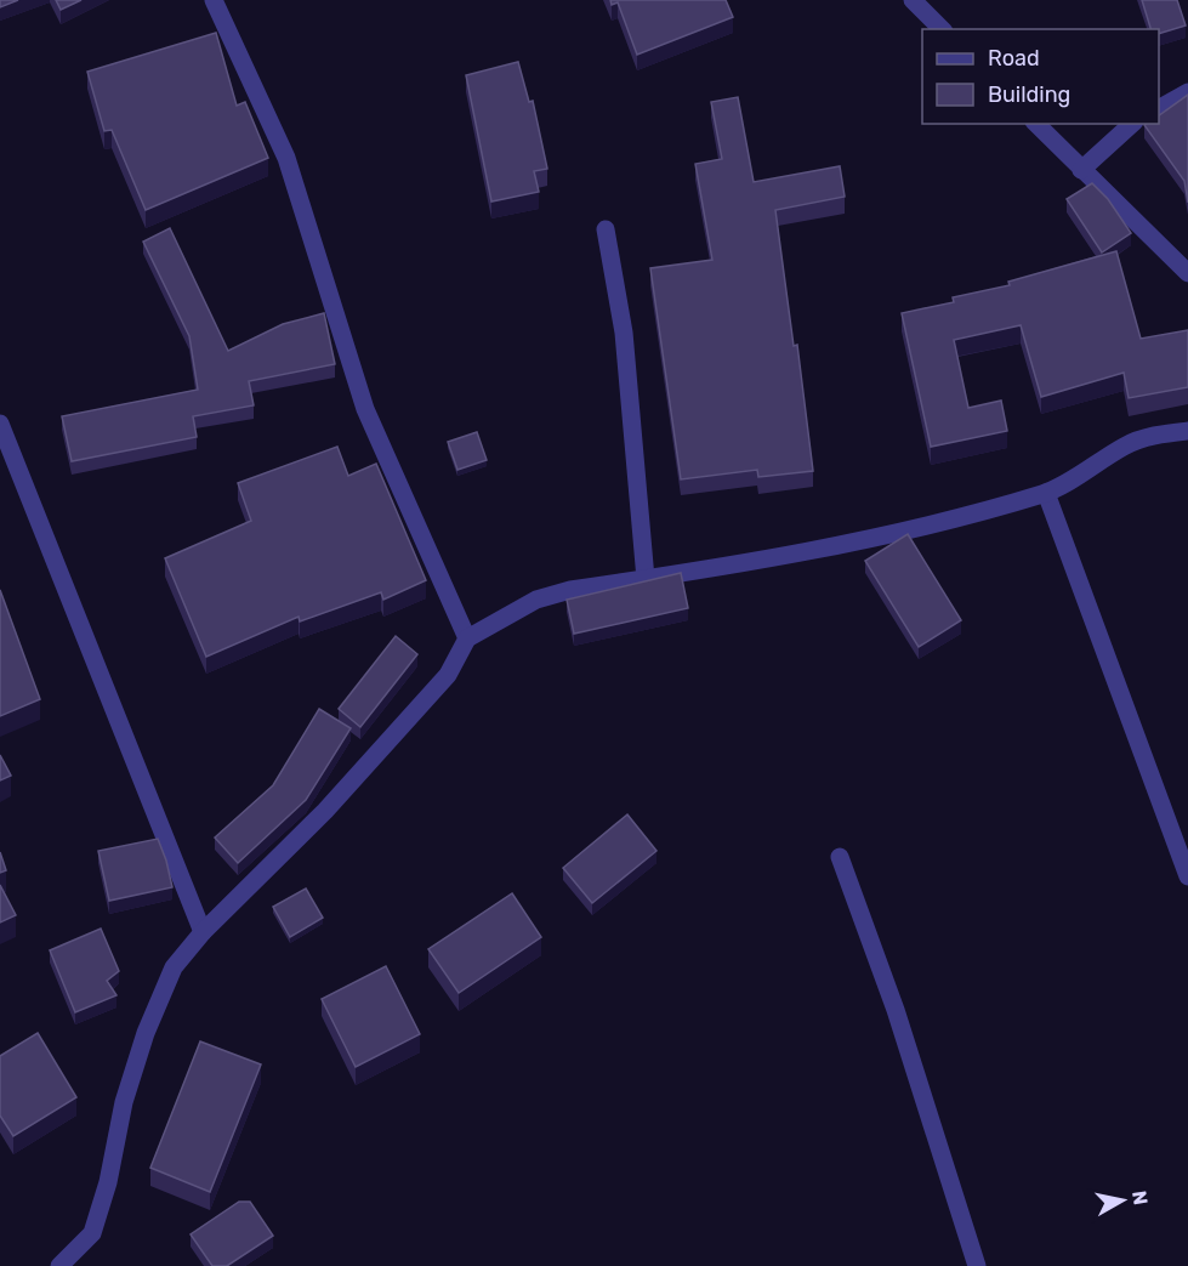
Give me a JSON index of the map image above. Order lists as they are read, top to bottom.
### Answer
{
  "legend": ["Road", "Building"],
  "north": "right"
}
